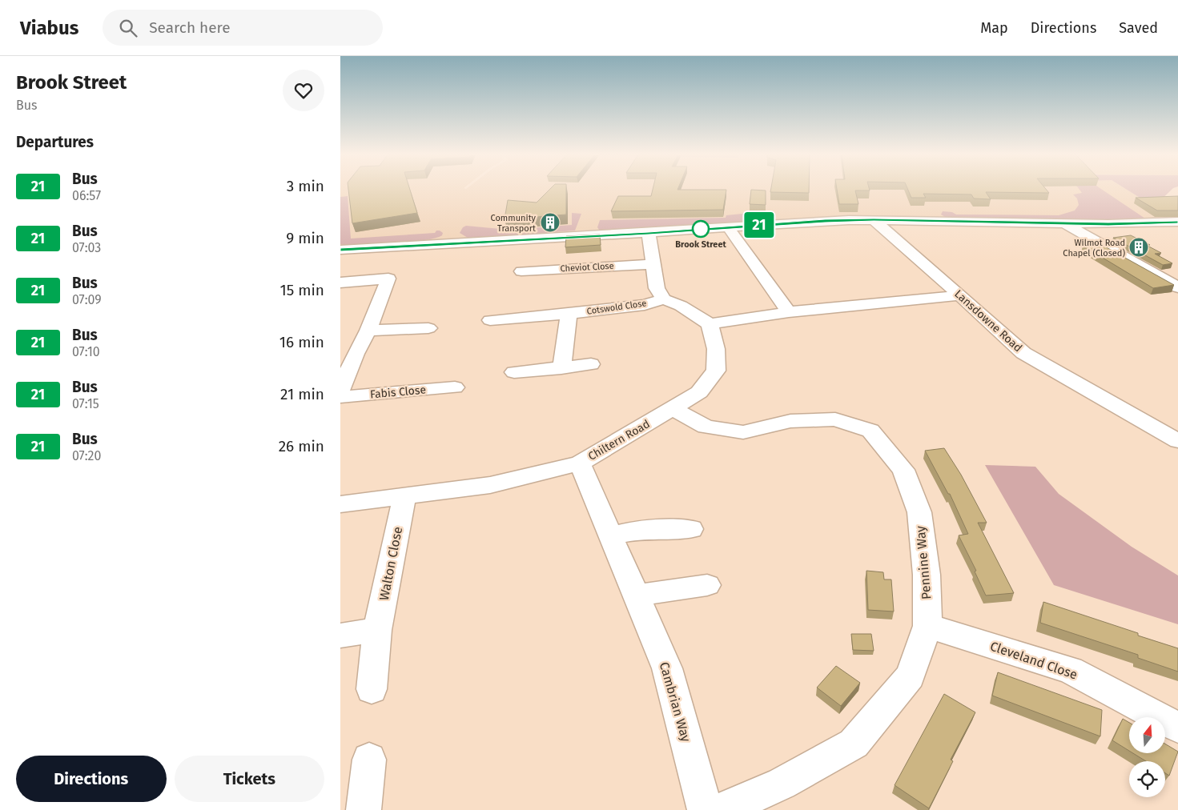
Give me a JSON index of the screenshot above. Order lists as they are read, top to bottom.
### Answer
{
  "streets": {
    "street": [
      "Cheviot Close",
      "Cotswold Close",
      "Lansdowne Road",
      "Fabis Close",
      "Chiltern Road",
      "Pennine Way",
      "Walton Close",
      "Cleveland Close",
      "Cambrian Way"
    ]
  },
  "crossings": [
    ["Chiltern Road", "Pennine Way"],
    ["Chiltern Road", "Walton Close"],
    ["Chiltern Road", "Cambrian Way"],
    ["Pennine Way", "Cleveland Close"]
  ],
  "places": {
    "building": ["Community Transport", "Wilmot Road Chapel (Closed)"],
    "other": ["Brook Street"]
  },
  "lines": ["bus line 21"],
  "north": "top",
  "page": {
    "header": "Viabus",
    "search": "Search here",
    "nav": ["Map", "Directions", "Saved"],
    "heading": [
      ["Brook Street", "Bus"],
      "Departures"
    ],
    "on_map": "21",
    "list": [
      {
        "mark": "21",
        "name": "Bus",
        "note": "06:57",
        "value": "3 min"
      },
      {
        "mark": "21",
        "name": "Bus",
        "note": "07:03",
        "value": "9 min"
      },
      {
        "mark": "21",
        "name": "Bus",
        "note": "07:09",
        "value": "15 min"
      },
      {
        "mark": "21",
        "name": "Bus",
        "note": "07:10",
        "value": "16 min"
      },
      {
        "mark": "21",
        "name": "Bus",
        "note": "07:15",
        "value": "21 min"
      },
      {
        "mark": "21",
        "name": "Bus",
        "note": "07:20",
        "value": "26 min"
      }
    ],
    "buttons": ["Directions", "Tickets"]
  }
}
